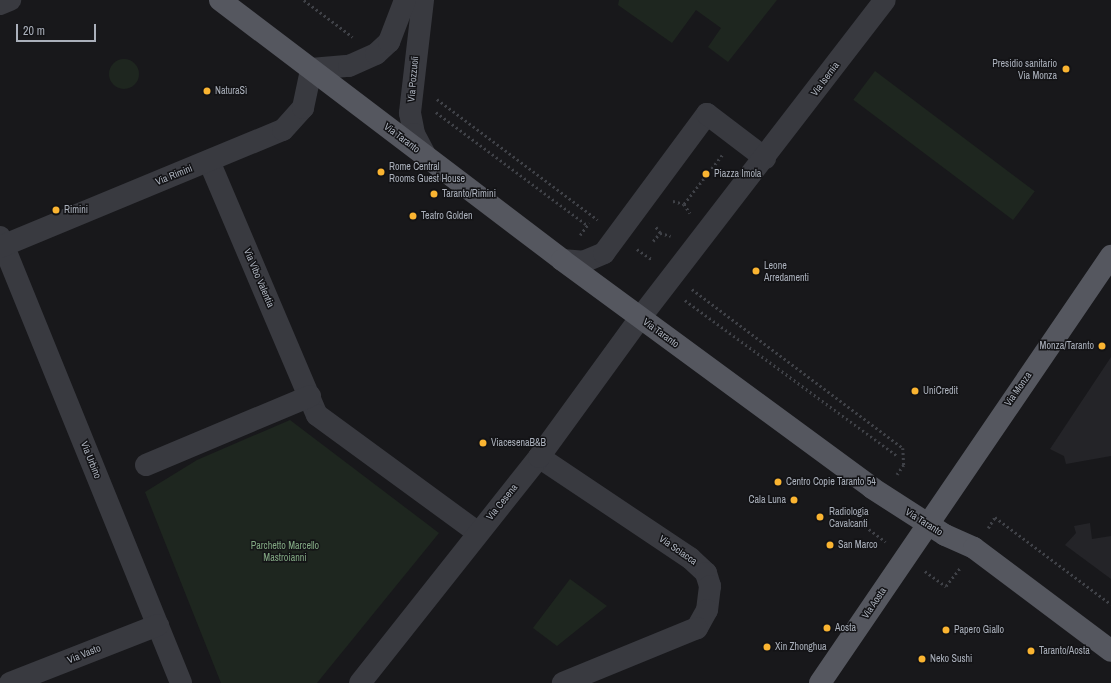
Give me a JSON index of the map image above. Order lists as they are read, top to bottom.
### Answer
{
  "streets": {
    "main road": ["Via Taranto", "Via Monza", "Via Aosta"],
    "street": [
      "Via Pozzuoli",
      "Via Isernia",
      "Via Rimini",
      "Via Vibo Valentia",
      "Via Urbino",
      "Via Cesena",
      "Via Sciacca",
      "Via Vasto"
    ]
  },
  "crossings": [
    ["Via Pozzuoli", "Via Taranto"],
    ["Via Taranto", "Via Rimini"],
    ["Via Taranto", "Via Monza"],
    ["Via Taranto", "Via Cesena"],
    ["Via Taranto", "Via Aosta"],
    ["Via Rimini", "Via Vibo Valentia"],
    ["Via Rimini", "Via Urbino"],
    ["Via Vibo Valentia", "Via Cesena"],
    ["Via Monza", "Via Aosta"],
    ["Via Urbino", "Via Vasto"],
    ["Via Cesena", "Via Sciacca"]
  ],
  "parks": ["Parchetto Marcello Mastroianni"],
  "places": [
    "Presidio sanitario Via Monza",
    "NaturaSì",
    "Rome Central Rooms Guest House",
    "Piazza Imola",
    "Taranto/Rimini",
    "Rimini",
    "Teatro Golden",
    "Leone Arredamenti",
    "Monza/Taranto",
    "UniCredit",
    "ViacesenaB&B",
    "Centro Copie Taranto 54",
    "Cala Luna",
    "Radiologia Cavalcanti",
    "San Marco",
    "Aosta",
    "Papero Giallo",
    "Xin Zhonghua",
    "Taranto/Aosta",
    "Neko Sushi"
  ],
  "scale_bar": "20 m"
}
